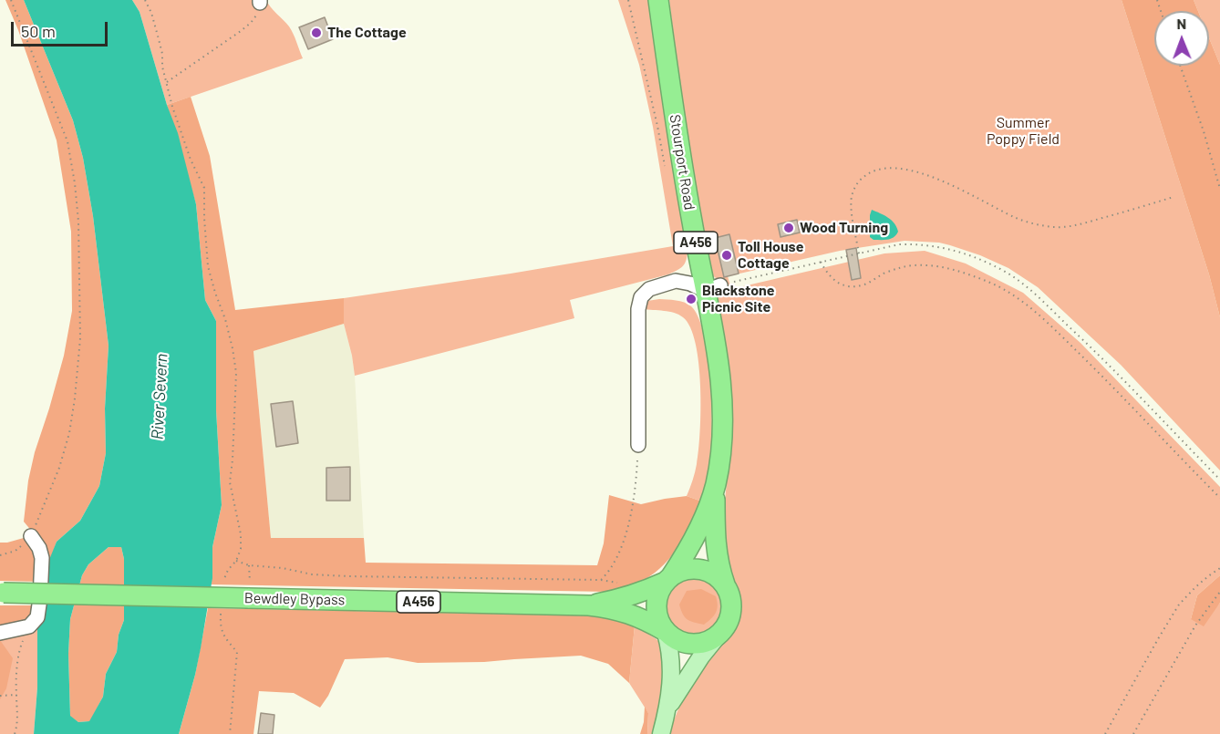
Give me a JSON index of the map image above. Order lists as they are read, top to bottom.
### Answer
{
  "streets": {
    "highway": ["Stourport Road", "A456", "Bewdley Bypass"]
  },
  "crossings": [
    ["Stourport Road", "A456"],
    ["Stourport Road", "Bewdley Bypass"],
    ["A456", "Bewdley Bypass"]
  ],
  "water": ["River Severn"],
  "parks": ["Summer Poppy Field"],
  "places": [
    "The Cottage",
    "Wood Turning",
    "Toll House Cottage",
    "Blackstone Picnic Site"
  ],
  "scale_bar": "50 m",
  "north": "top"
}
